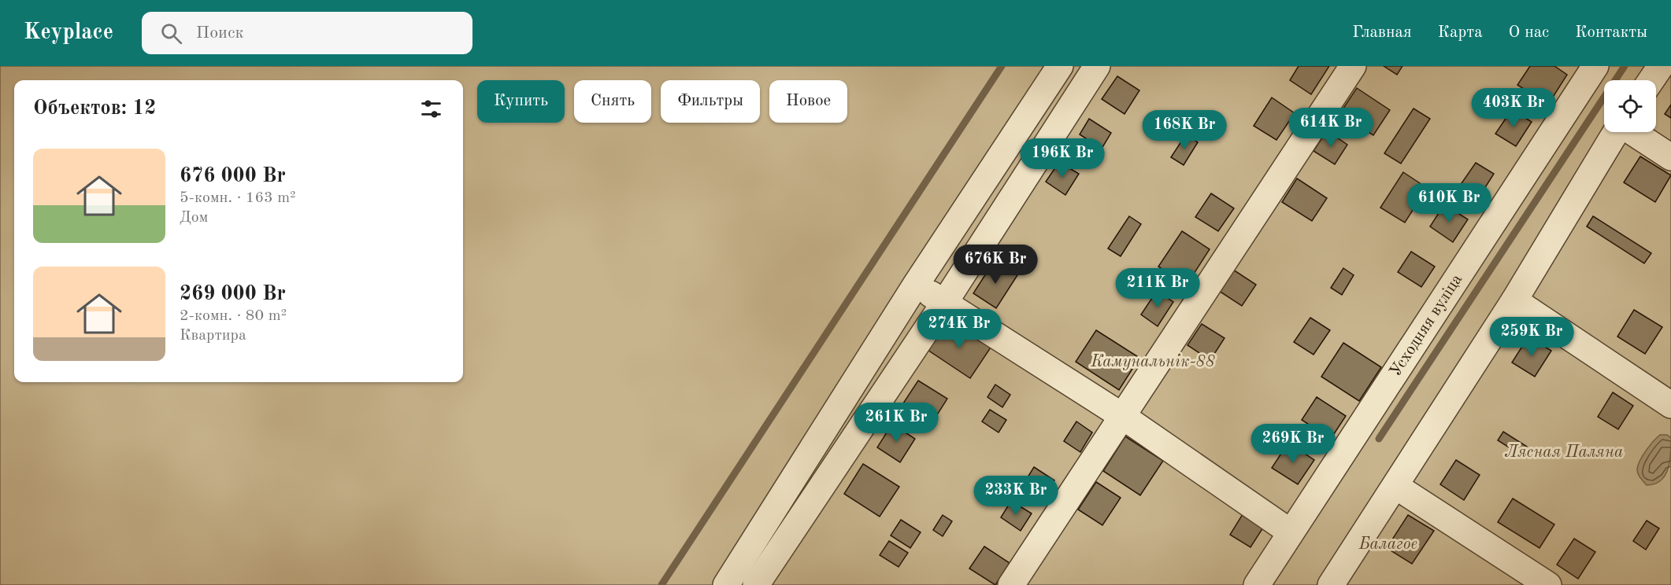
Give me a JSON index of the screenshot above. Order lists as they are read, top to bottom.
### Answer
{
  "streets": {
    "street": ["Усходняя вуліца"]
  },
  "parks": ["Камунальнік-88", "Лясная Паляна", "Балагое"],
  "page": {
    "header": "Keyplace",
    "search": "Поиск",
    "nav": [
      "Главная",
      "Карта",
      "О нас",
      "Контакты"
    ],
    "chip": [
      "Купить",
      "Снять",
      "Фильтры",
      "Новое"
    ],
    "heading": "Объектов: 12",
    "price": [
      "403K Br",
      "614K Br",
      "168K Br",
      "196K Br",
      "610K Br",
      "676K Br",
      "211K Br",
      "274K Br",
      "259K Br",
      "261K Br",
      "269K Br",
      "233K Br"
    ],
    "list": [
      {
        "name": "676 000 Br",
        "note": "5-комн. · 163 m² · Дом"
      },
      {
        "name": "269 000 Br",
        "note": "2-комн. · 80 m² · Квартира"
      }
    ]
  }
}
